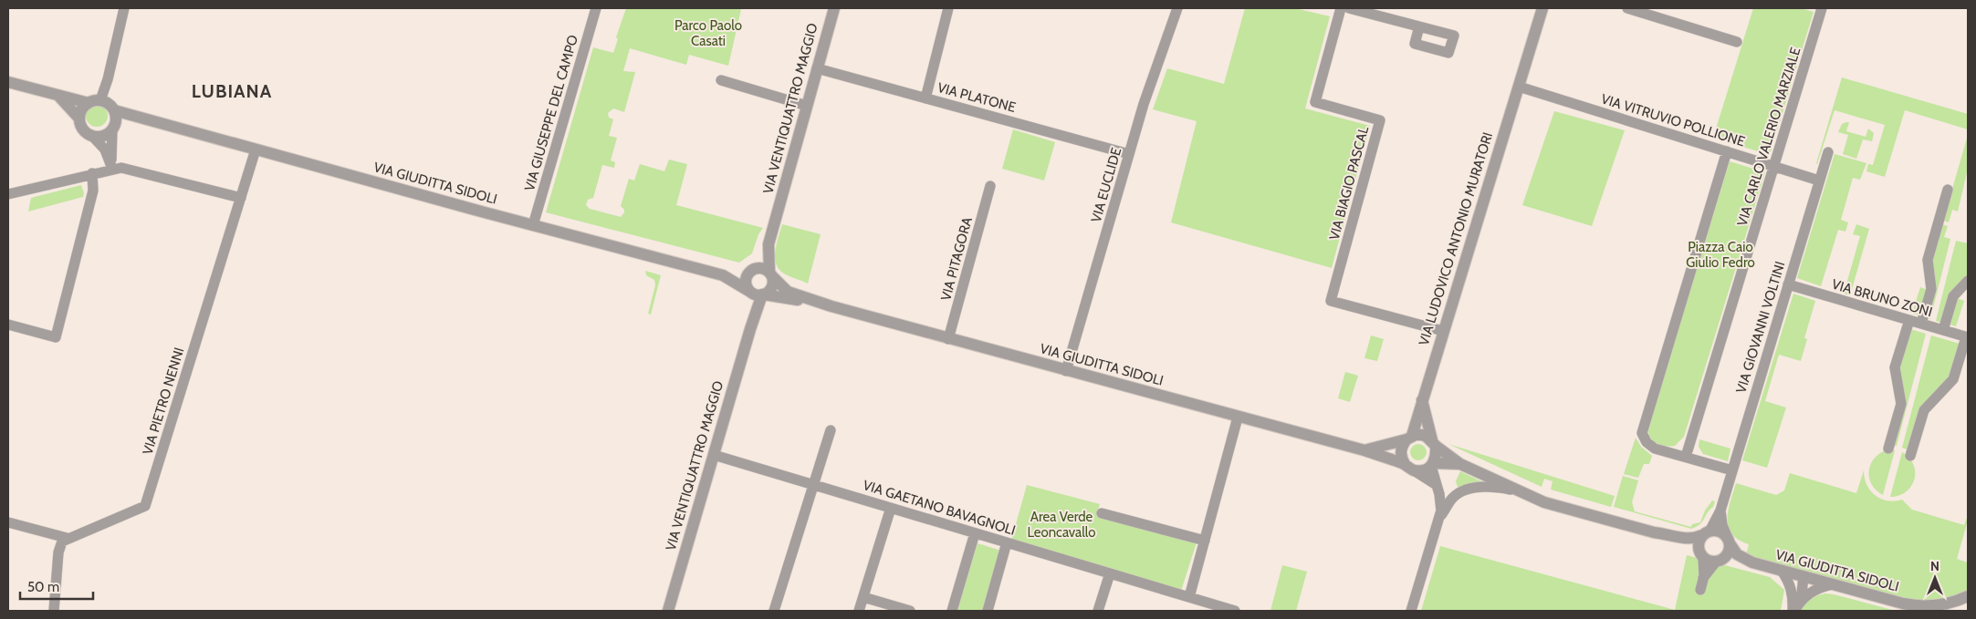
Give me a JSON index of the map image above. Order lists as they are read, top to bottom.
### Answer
{
  "streets": {
    "street": [
      "VIA PLATONE",
      "VIA VENTIQUATTRO MAGGIO",
      "VIA GIUSEPPE DEL CAMPO",
      "VIA VITRUVIO POLLIONE",
      "VIA CARLO VALERIO MARZIALE",
      "VIA GIUDITTA SIDOLI",
      "VIA BIAGIO PASCAL",
      "VIA EUCLIDE",
      "VIA LUDOVICO ANTONIO MURATORI",
      "VIA PITAGORA",
      "VIA BRUNO ZONI",
      "VIA GIOVANNI VOLTINI",
      "VIA PIETRO NENNI",
      "VIA GAETANO BAVAGNOLI"
    ]
  },
  "crossings": [
    ["VIA PLATONE", "VIA VENTIQUATTRO MAGGIO"],
    ["VIA PLATONE", "VIA EUCLIDE"],
    ["VIA VENTIQUATTRO MAGGIO", "VIA GIUDITTA SIDOLI"],
    ["VIA VENTIQUATTRO MAGGIO", "VIA GAETANO BAVAGNOLI"],
    ["VIA GIUSEPPE DEL CAMPO", "VIA GIUDITTA SIDOLI"],
    ["VIA VITRUVIO POLLIONE", "VIA CARLO VALERIO MARZIALE"],
    ["VIA VITRUVIO POLLIONE", "VIA LUDOVICO ANTONIO MURATORI"],
    ["VIA VITRUVIO POLLIONE", "VIA GIOVANNI VOLTINI"],
    ["VIA GIUDITTA SIDOLI", "VIA EUCLIDE"],
    ["VIA GIUDITTA SIDOLI", "VIA LUDOVICO ANTONIO MURATORI"],
    ["VIA GIUDITTA SIDOLI", "VIA PITAGORA"],
    ["VIA GIUDITTA SIDOLI", "VIA GIOVANNI VOLTINI"],
    ["VIA GIUDITTA SIDOLI", "VIA PIETRO NENNI"],
    ["VIA BIAGIO PASCAL", "VIA LUDOVICO ANTONIO MURATORI"],
    ["VIA BRUNO ZONI", "VIA GIOVANNI VOLTINI"]
  ],
  "districts": ["LUBIANA"],
  "parks": ["Parco Paolo Casati", "Piazza Caio Giulio Fedro", "Area Verde Leoncavallo"],
  "scale_bar": "50 m",
  "north": "top"
}
